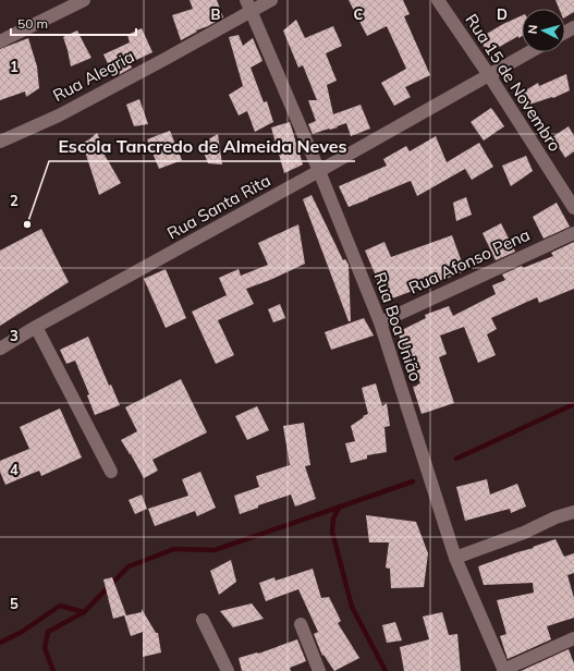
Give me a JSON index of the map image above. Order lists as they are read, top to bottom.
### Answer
{
  "streets": {
    "street": [
      "Rua Alegria",
      "Rua 15 de Novembro",
      "Rua Santa Rita",
      "Rua Afonso Pena",
      "Rua Boa União"
    ]
  },
  "crossings": [
    ["Rua Alegria", "Rua Boa União"],
    ["Rua 15 de Novembro", "Rua Santa Rita"],
    ["Rua Santa Rita", "Rua Boa União"],
    ["Rua Afonso Pena", "Rua Boa União"]
  ],
  "places": ["Escola Tancredo de Almeida Neves"],
  "scale_bar": "50 m",
  "north": "left",
  "grid": {
    "columns": ["B", "C", "D"],
    "rows": [
      "1",
      "2",
      "3",
      "4",
      "5"
    ]
  }
}
